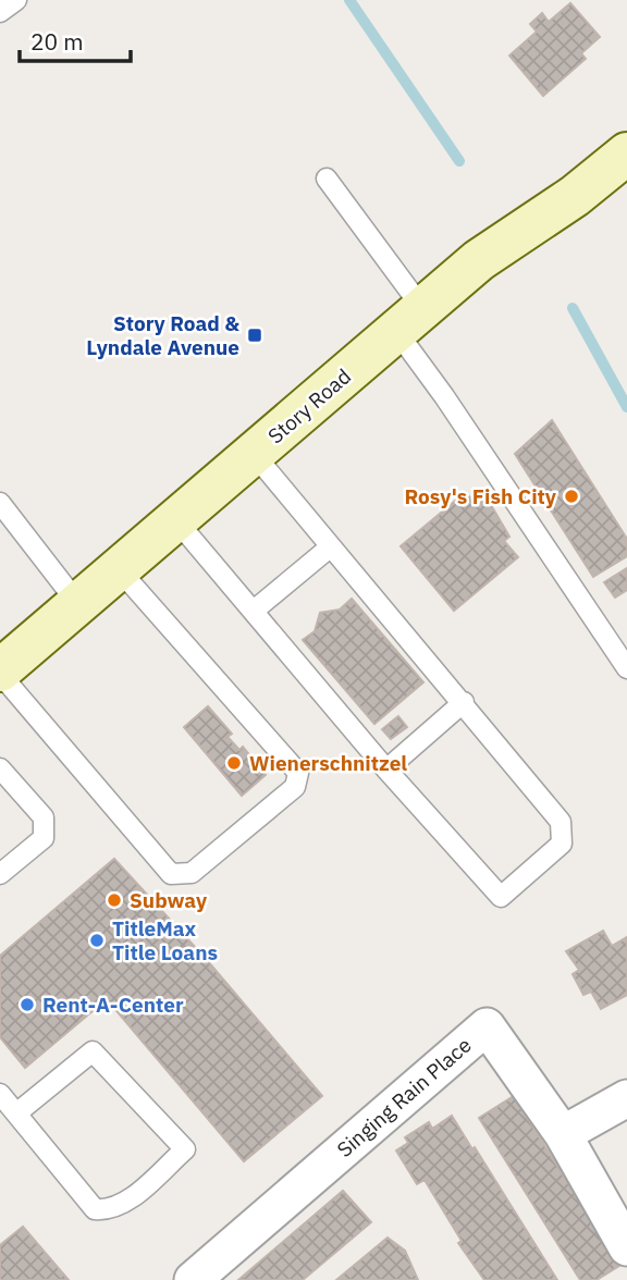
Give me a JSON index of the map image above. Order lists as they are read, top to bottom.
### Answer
{
  "streets": {
    "main road": ["Story Road"],
    "street": ["Singing Rain Place"]
  },
  "places": {
    "transit": ["Story Road & Lyndale Avenue"],
    "other": [
      "Rosy's Fish City",
      "Wienerschnitzel",
      "Subway",
      "TitleMax Title Loans",
      "Rent-A-Center"
    ]
  },
  "scale_bar": "20 m"
}
